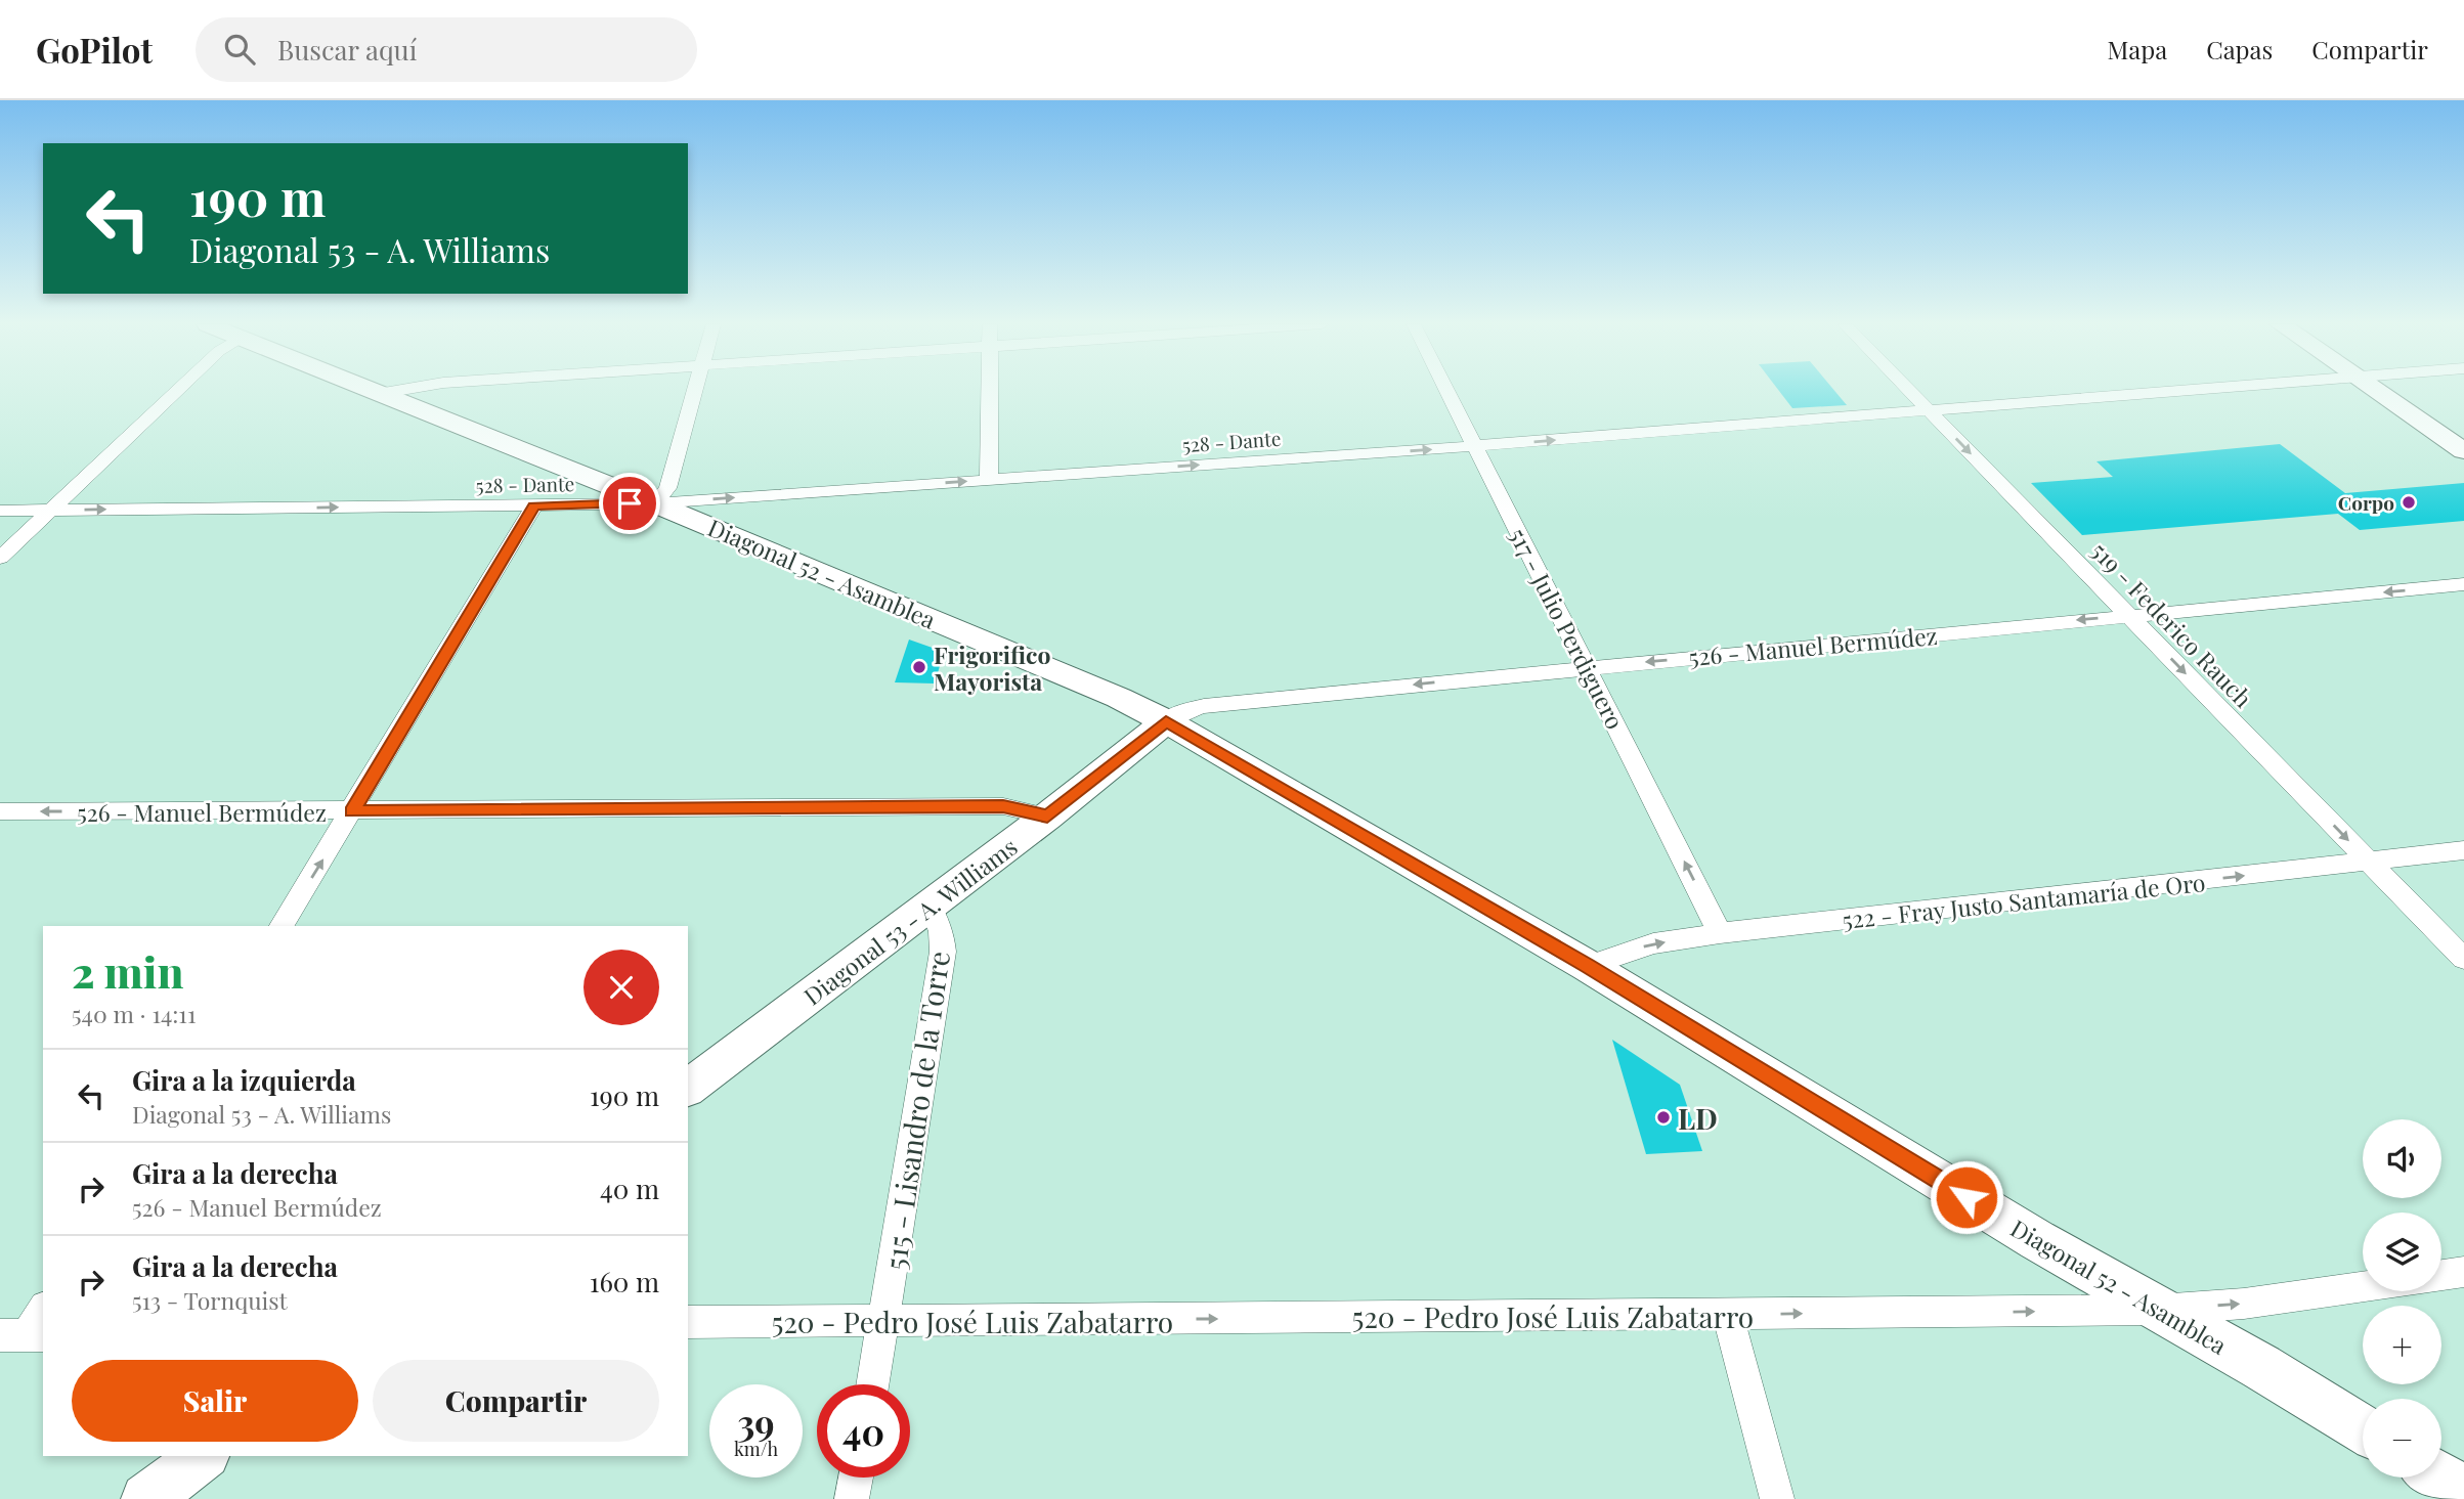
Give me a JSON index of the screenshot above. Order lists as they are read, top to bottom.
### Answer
{
  "streets": {
    "street": [
      "528 - Dante",
      "Diagonal 52 - Asamblea",
      "519 - Federico Rauch",
      "517 - Julio Perdiguero",
      "526 - Manuel Bermúdez",
      "522 - Fray Justo Santamaría de Oro",
      "Diagonal 53 - A. Williams",
      "515 - Lisandro de la Torre",
      "520 - Pedro José Luis Zabatarro"
    ]
  },
  "crossings": [
    ["528 - Dante", "Diagonal 52 - Asamblea"],
    ["528 - Dante", "519 - Federico Rauch"],
    ["528 - Dante", "517 - Julio Perdiguero"],
    ["Diagonal 52 - Asamblea", "526 - Manuel Bermúdez"],
    ["Diagonal 52 - Asamblea", "522 - Fray Justo Santamaría de Oro"],
    ["Diagonal 52 - Asamblea", "Diagonal 53 - A. Williams"],
    ["Diagonal 52 - Asamblea", "520 - Pedro José Luis Zabatarro"],
    ["519 - Federico Rauch", "526 - Manuel Bermúdez"],
    ["519 - Federico Rauch", "522 - Fray Justo Santamaría de Oro"],
    ["517 - Julio Perdiguero", "526 - Manuel Bermúdez"],
    ["517 - Julio Perdiguero", "522 - Fray Justo Santamaría de Oro"],
    ["526 - Manuel Bermúdez", "Diagonal 53 - A. Williams"],
    ["Diagonal 53 - A. Williams", "515 - Lisandro de la Torre"],
    ["515 - Lisandro de la Torre", "520 - Pedro José Luis Zabatarro"]
  ],
  "one_way": [
    "528 - Dante",
    "519 - Federico Rauch",
    "517 - Julio Perdiguero",
    "526 - Manuel Bermúdez",
    "522 - Fray Justo Santamaría de Oro",
    "520 - Pedro José Luis Zabatarro"
  ],
  "places": ["Corpo", "Frigorifico Mayorista", "LD"],
  "page": {
    "header": "GoPilot",
    "search": "Buscar aquí",
    "nav": ["Mapa", "Capas", "Compartir"],
    "turn": ["190 m", "Diagonal 53 - A. Williams"],
    "heading": ["2 min", "540 m · 14:11"],
    "list": [
      {
        "name": "Gira a la izquierda",
        "note": "Diagonal 53 - A. Williams",
        "value": "190 m"
      },
      {
        "name": "Gira a la derecha",
        "note": "526 - Manuel Bermúdez",
        "value": "40 m"
      },
      {
        "name": "Gira a la derecha",
        "note": "513 - Tornquist",
        "value": "160 m"
      }
    ],
    "map_buttons": ["+", "−"],
    "buttons": ["Salir", "Compartir"],
    "speed": "39 km/h",
    "limit": "40"
  }
}
